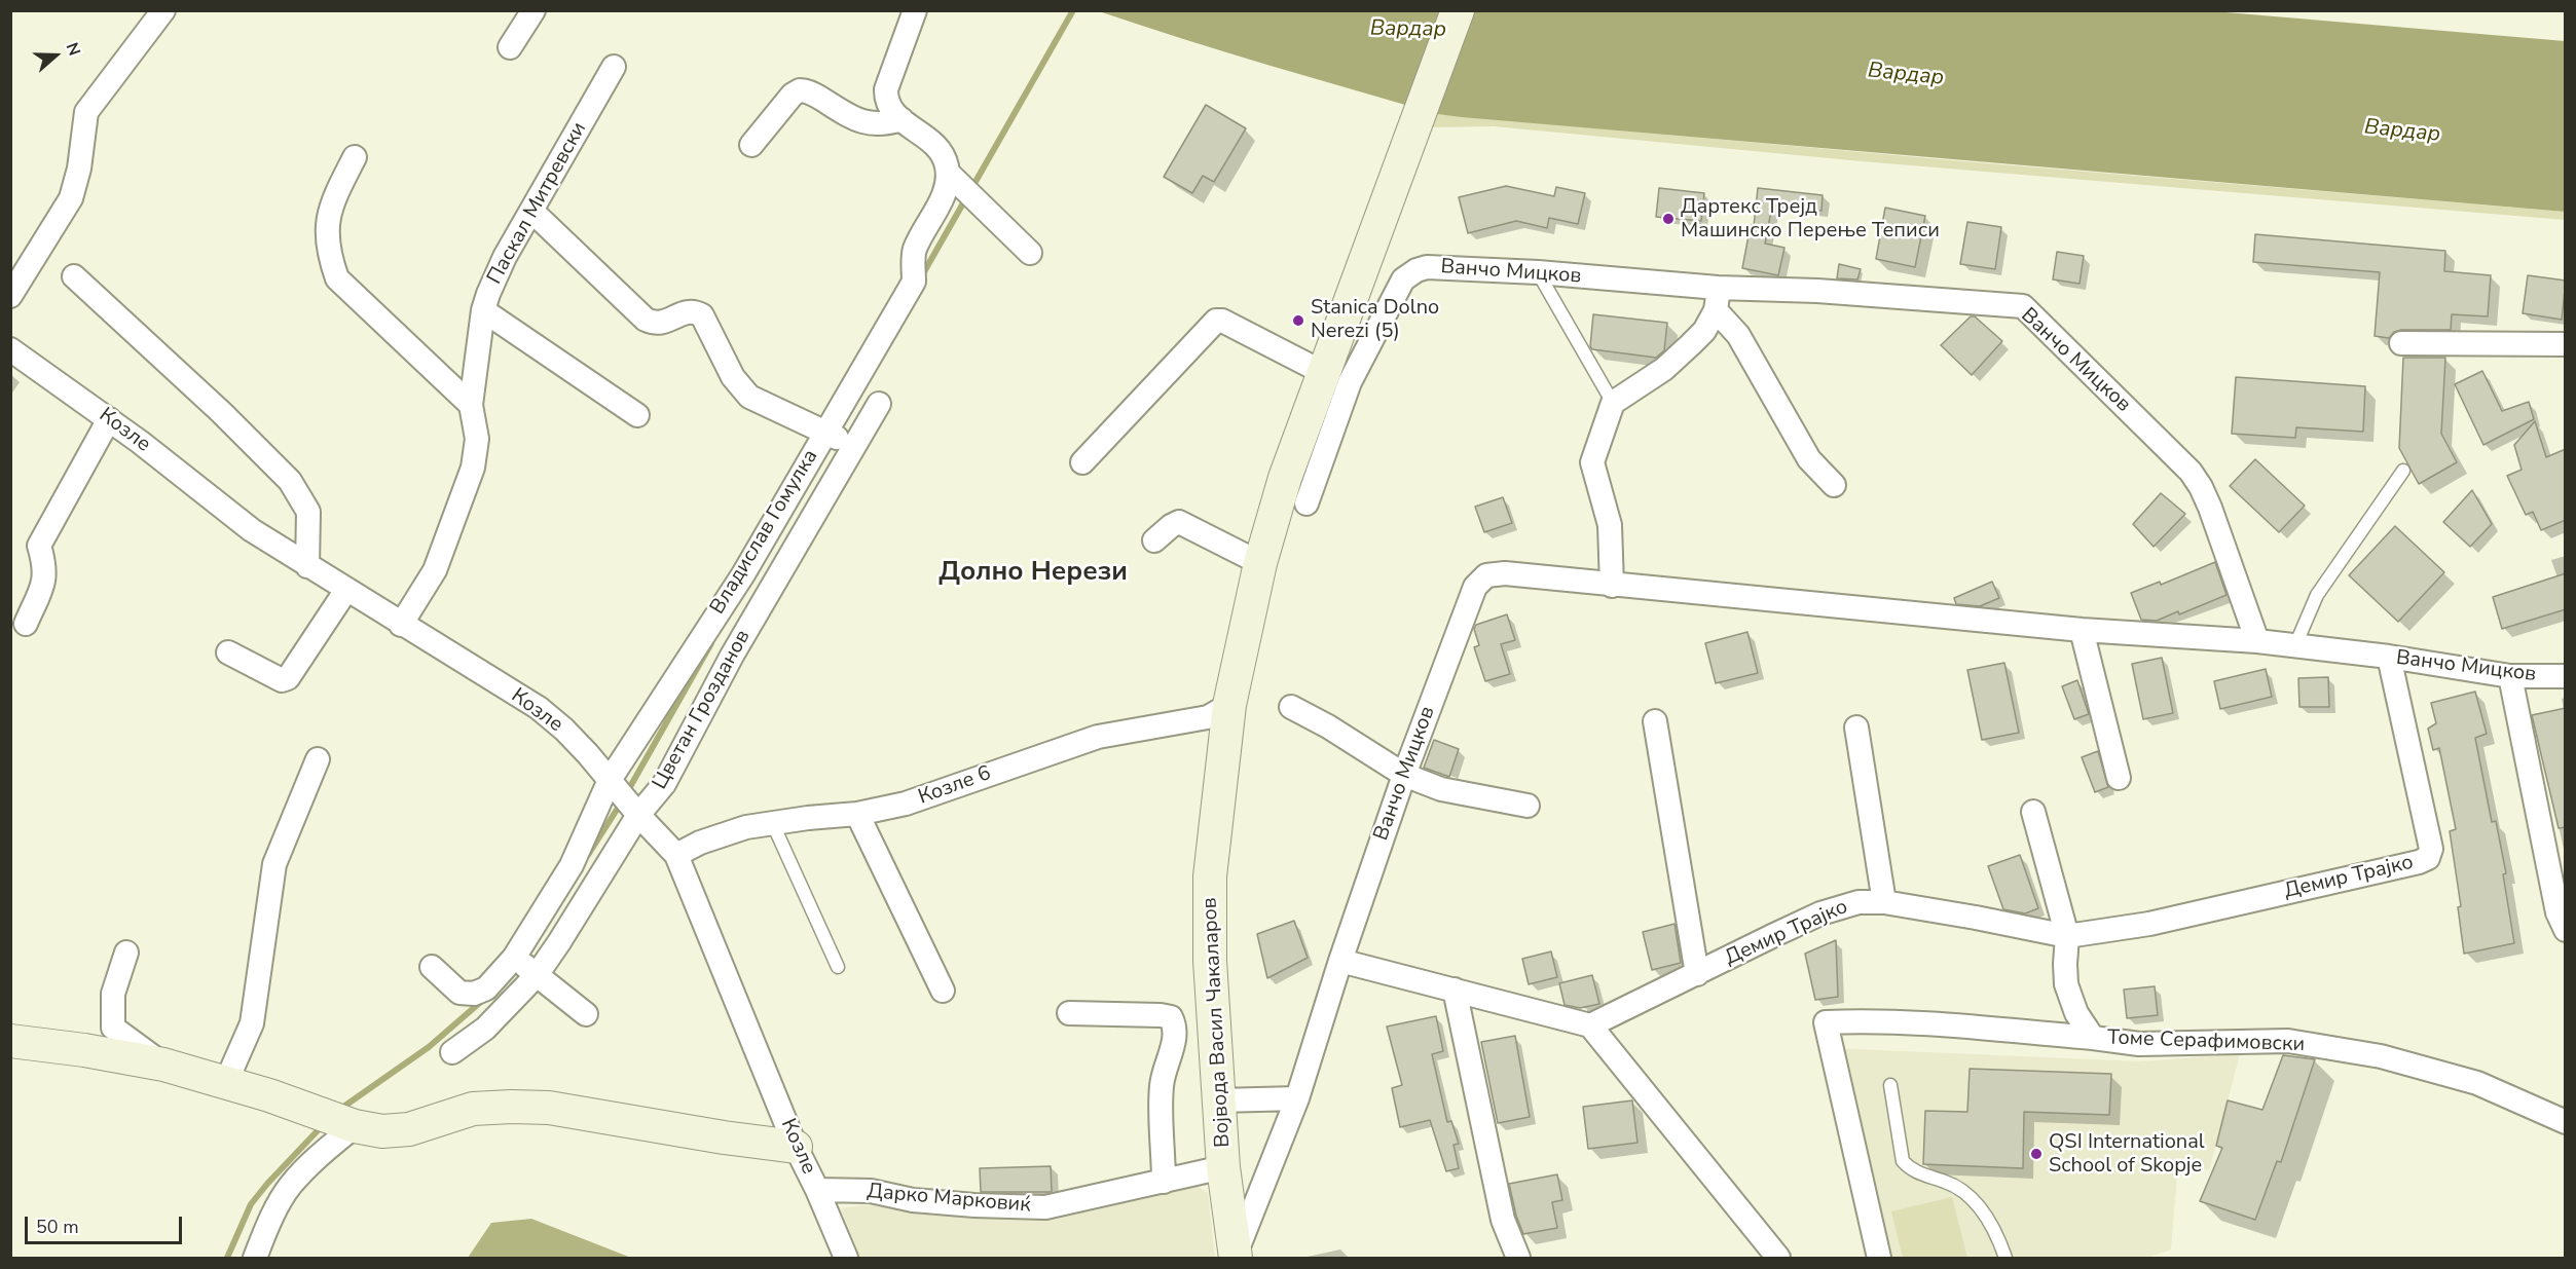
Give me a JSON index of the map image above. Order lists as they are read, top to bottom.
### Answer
{
  "streets": {
    "street": [
      "Паскал Митревски",
      "Ванчо Мицков",
      "Козле",
      "Владислав Гомулка",
      "Цветан Грозданов",
      "Козле 6",
      "Демир Трајко",
      "Војвода Васил Чакаларов",
      "Томе Серафимовски",
      "Дарко Марковиќ"
    ]
  },
  "crossings": [
    ["Паскал Митревски", "Козле"],
    ["Ванчо Мицков", "Демир Трајко"],
    ["Ванчо Мицков", "Војвода Васил Чакаларов"],
    ["Козле", "Владислав Гомулка"],
    ["Козле", "Цветан Грозданов"],
    ["Козле", "Козле 6"],
    ["Козле", "Дарко Марковиќ"],
    ["Козле 6", "Војвода Васил Чакаларов"],
    ["Демир Трајко", "Томе Серафимовски"],
    ["Војвода Васил Чакаларов", "Дарко Марковиќ"]
  ],
  "districts": ["Долно Нерези"],
  "water": ["Вардар"],
  "places": ["Дартекс Трејд Машинско Перење Теписи", "Stanica Dolno Nerezi (5)", "QSI International School of Skopje"],
  "scale_bar": "50 m",
  "north": "right"
}
